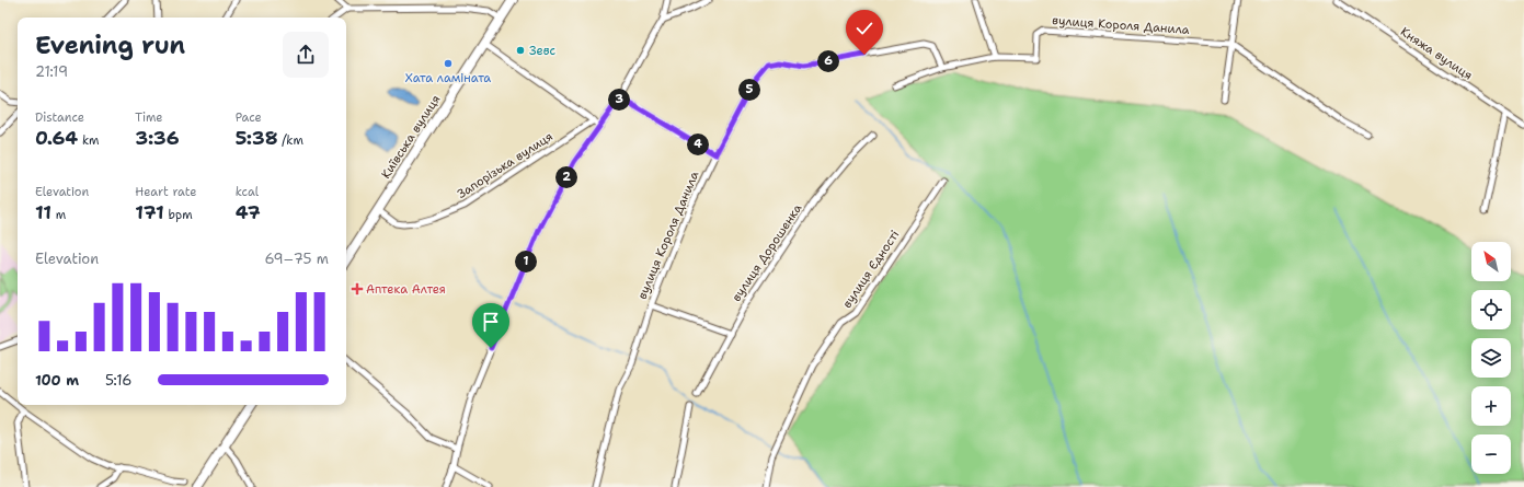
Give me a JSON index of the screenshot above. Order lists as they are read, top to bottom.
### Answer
{
  "streets": {
    "main road": ["Київська вулиця"],
    "street": [
      "вулиця Короля Данила",
      "Княжа вулиця",
      "Запорізька вулиця",
      "вулиця Дорошенка",
      "вулиця Єдності"
    ]
  },
  "crossings": [
    ["Київська вулиця", "Запорізька вулиця"]
  ],
  "places": {
    "other": ["Зевс", "Хата ламіната"],
    "health": ["Аптека Алтея"]
  },
  "north": "top left",
  "page": {
    "heading": ["Evening run", "21:19"],
    "pins": [
      "6",
      "5",
      "3",
      "4",
      "2",
      "1"
    ],
    "stats": [
      ["Distance", "0.64 km"],
      ["Time", "3:36"],
      ["Pace", "5:38 /km"],
      ["Elevation", "11 m"],
      ["Heart rate", "171 bpm"],
      ["kcal", "47"]
    ],
    "chart": ["Elevation", "69–75 m"],
    "map_buttons": ["+", "−"],
    "list": [
      {
        "name": "100 m",
        "note": "5:16"
      }
    ]
  }
}
